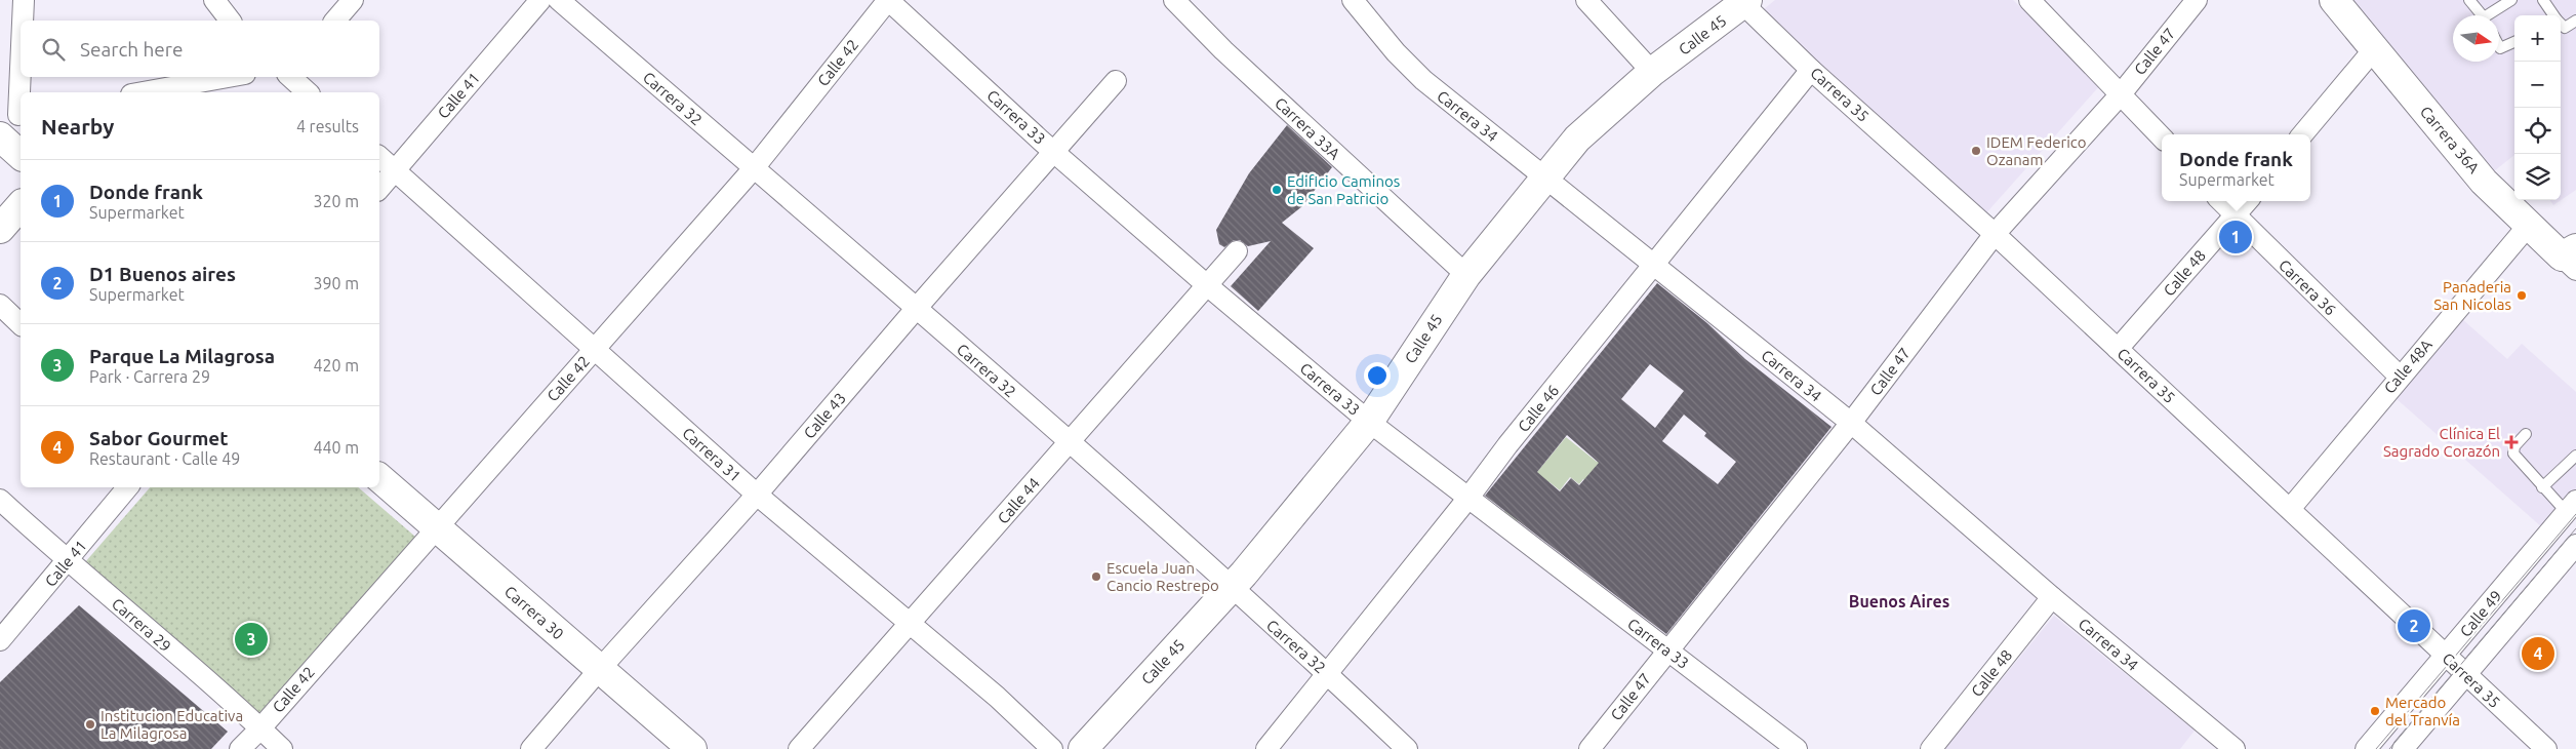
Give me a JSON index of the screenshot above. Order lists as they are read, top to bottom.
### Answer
{
  "streets": {
    "main road": ["Calle 45", "Carrera 36A", "Carrera 30"],
    "street": [
      "Calle 47",
      "Calle 42",
      "Carrera 35",
      "Calle 41",
      "Carrera 32",
      "Carrera 34",
      "Carrera 33",
      "Carrera 33A",
      "Calle 48",
      "Carrera 36",
      "Calle 48A",
      "Calle 46",
      "Calle 43",
      "Carrera 31",
      "Calle 44",
      "Calle 49",
      "Carrera 29"
    ]
  },
  "crossings": [
    ["Calle 45", "Carrera 35"],
    ["Calle 45", "Carrera 32"],
    ["Calle 45", "Carrera 34"],
    ["Calle 45", "Carrera 33"],
    ["Calle 45", "Carrera 33A"],
    ["Calle 47", "Carrera 35"],
    ["Calle 47", "Carrera 34"],
    ["Calle 47", "Carrera 33"],
    ["Calle 42", "Carrera 32"],
    ["Calle 42", "Carrera 33"],
    ["Calle 42", "Carrera 31"],
    ["Calle 42", "Carrera 30"],
    ["Calle 42", "Carrera 29"],
    ["Carrera 35", "Calle 48"],
    ["Carrera 35", "Calle 48A"],
    ["Carrera 35", "Calle 46"],
    ["Carrera 35", "Calle 49"],
    ["Calle 41", "Carrera 31"],
    ["Calle 41", "Carrera 29"],
    ["Carrera 32", "Calle 46"],
    ["Carrera 32", "Calle 43"],
    ["Carrera 32", "Calle 44"],
    ["Carrera 34", "Calle 48"],
    ["Carrera 34", "Calle 46"],
    ["Carrera 33", "Calle 46"],
    ["Carrera 33", "Calle 43"],
    ["Carrera 33", "Calle 44"],
    ["Carrera 36A", "Calle 48A"],
    ["Calle 48", "Carrera 36"],
    ["Carrera 36", "Calle 48A"],
    ["Calle 43", "Carrera 31"],
    ["Calle 43", "Carrera 30"],
    ["Carrera 31", "Calle 44"]
  ],
  "districts": ["Buenos Aires"],
  "places": {
    "other": [
      "IDEM Federico Ozanam",
      "Edificio Caminos de San Patricio",
      "Panaderia San Nicolas",
      "Escuela Juan Cancio Restrepo",
      "Mercado del Tranvía",
      "Institucion Educativa La Milagrosa"
    ],
    "health": ["Clínica El Sagrado Corazón"]
  },
  "north": "right",
  "page": {
    "map_buttons": ["+", "−"],
    "search": "Search here",
    "heading": ["Nearby", "4 results"],
    "popup": ["Donde frank", "Supermarket"],
    "list": [
      {
        "mark": "1",
        "name": "Donde frank",
        "note": "Supermarket",
        "value": "320 m"
      },
      {
        "mark": "2",
        "name": "D1 Buenos aires",
        "note": "Supermarket",
        "value": "390 m"
      },
      {
        "mark": "3",
        "name": "Parque La Milagrosa",
        "note": "Park · Carrera 29",
        "value": "420 m"
      },
      {
        "mark": "4",
        "name": "Sabor Gourmet",
        "note": "Restaurant · Calle 49",
        "value": "440 m"
      }
    ],
    "pins": [
      "1",
      "2",
      "3",
      "4"
    ]
  }
}
